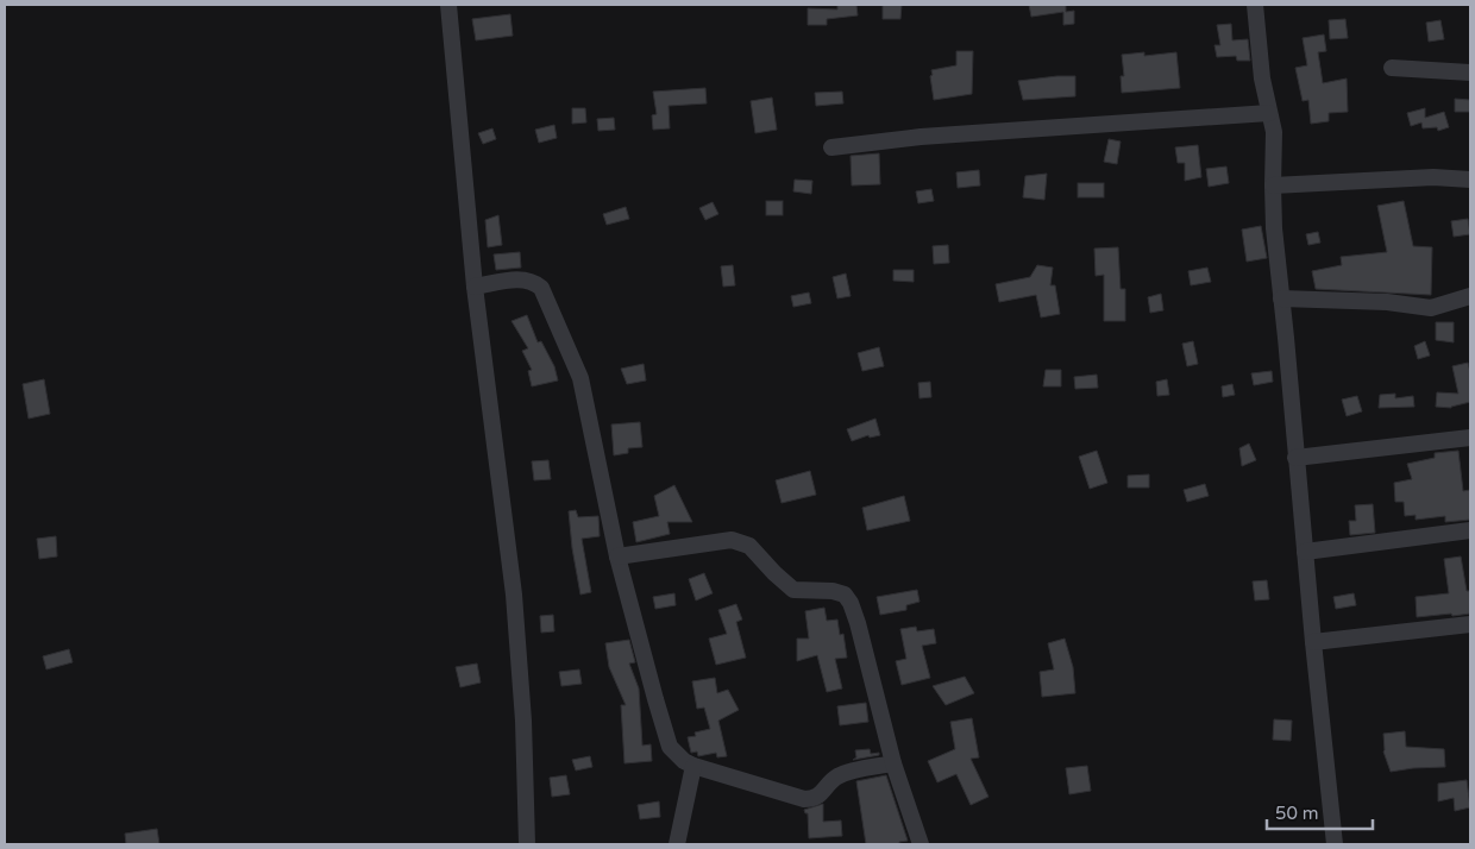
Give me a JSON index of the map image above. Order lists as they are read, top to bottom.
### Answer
{
  "scale_bar": "50 m"
}
